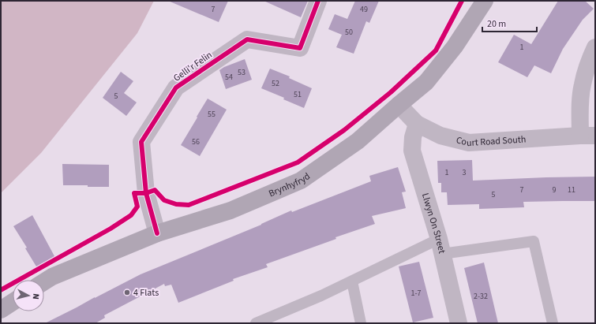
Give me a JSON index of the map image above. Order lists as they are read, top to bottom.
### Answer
{
  "streets": {
    "main road": ["Brynhyfryd"],
    "street": ["Gelli'r Felin", "Court Road South", "Llwyn On Street"]
  },
  "crossings": [
    ["Gelli'r Felin", "Brynhyfryd"],
    ["Court Road South", "Brynhyfryd"],
    ["Court Road South", "Llwyn On Street"]
  ],
  "places": ["4 Flats"],
  "house_numbers": [
    "7",
    "49",
    "50",
    "1",
    "53",
    "54",
    "52",
    "51",
    "5",
    "55",
    "56",
    "1",
    "3",
    "7",
    "9",
    "11",
    "5",
    "1-7",
    "2-32"
  ],
  "scale_bar": "20 m",
  "north": "right"
}
